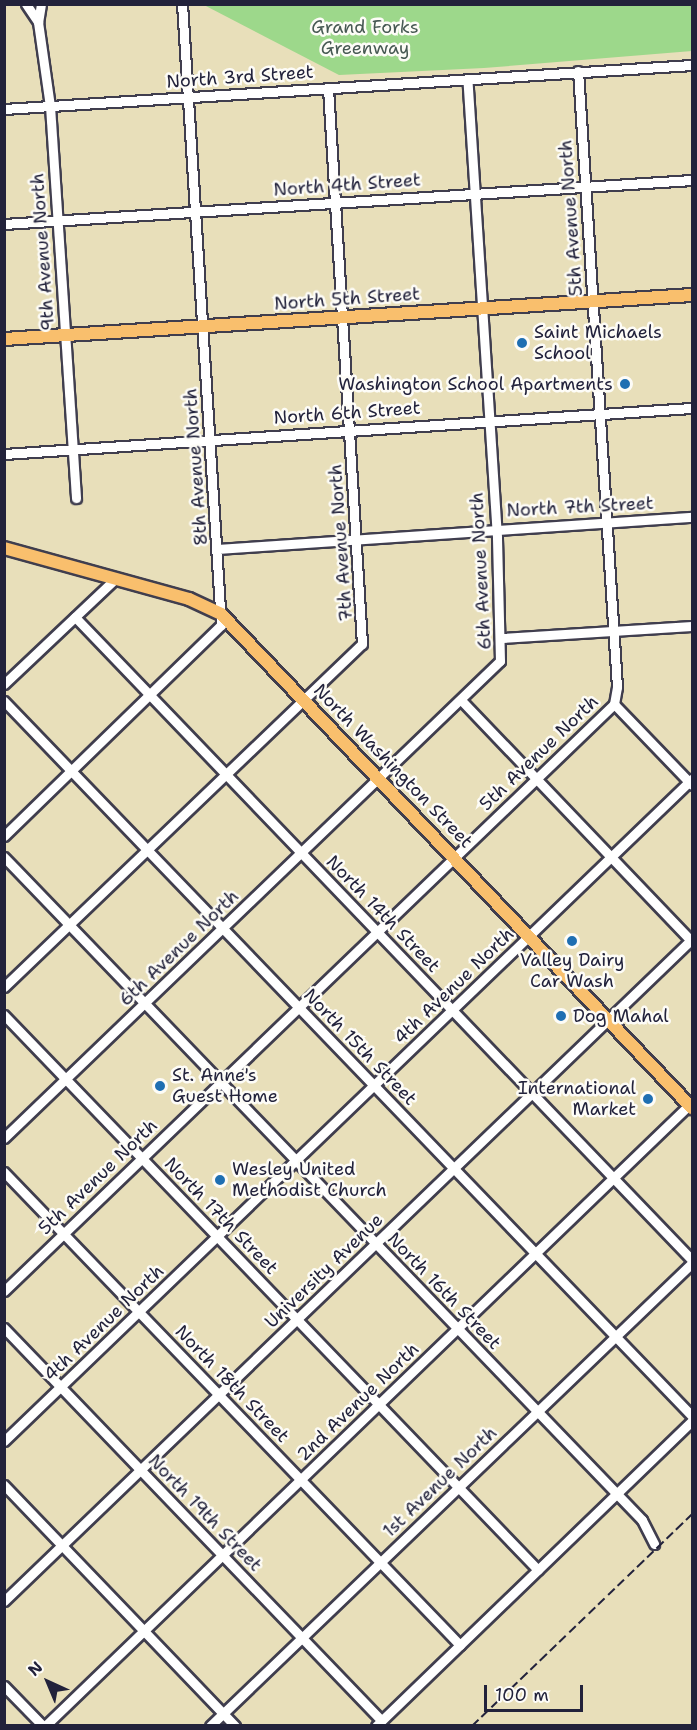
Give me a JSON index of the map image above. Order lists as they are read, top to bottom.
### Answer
{
  "streets": {
    "main road": ["North 5th Street", "North Washington Street"],
    "street": [
      "North 3rd Street",
      "North 4th Street",
      "5th Avenue North",
      "9th Avenue North",
      "North 6th Street",
      "8th Avenue North",
      "North 7th Street",
      "7th Avenue North",
      "6th Avenue North",
      "North 14th Street",
      "4th Avenue North",
      "North 15th Street",
      "North 17th Street",
      "University Avenue",
      "North 16th Street",
      "North 18th Street",
      "2nd Avenue North",
      "1st Avenue North",
      "North 19th Street"
    ]
  },
  "crossings": [
    ["North 3rd Street", "5th Avenue North"],
    ["North 3rd Street", "9th Avenue North"],
    ["North 3rd Street", "8th Avenue North"],
    ["North 3rd Street", "7th Avenue North"],
    ["North 3rd Street", "6th Avenue North"],
    ["North 4th Street", "5th Avenue North"],
    ["North 4th Street", "9th Avenue North"],
    ["North 4th Street", "8th Avenue North"],
    ["North 4th Street", "7th Avenue North"],
    ["North 4th Street", "6th Avenue North"],
    ["5th Avenue North", "North 5th Street"],
    ["5th Avenue North", "North 6th Street"],
    ["5th Avenue North", "North 7th Street"],
    ["5th Avenue North", "North Washington Street"],
    ["5th Avenue North", "North 14th Street"],
    ["5th Avenue North", "North 15th Street"],
    ["5th Avenue North", "North 17th Street"],
    ["5th Avenue North", "North 16th Street"],
    ["5th Avenue North", "North 18th Street"],
    ["9th Avenue North", "North 5th Street"],
    ["9th Avenue North", "North 6th Street"],
    ["North 5th Street", "8th Avenue North"],
    ["North 5th Street", "7th Avenue North"],
    ["North 5th Street", "6th Avenue North"],
    ["North 6th Street", "8th Avenue North"],
    ["North 6th Street", "7th Avenue North"],
    ["North 6th Street", "6th Avenue North"],
    ["8th Avenue North", "North 7th Street"],
    ["8th Avenue North", "North Washington Street"],
    ["North 7th Street", "7th Avenue North"],
    ["North 7th Street", "6th Avenue North"],
    ["7th Avenue North", "North Washington Street"],
    ["7th Avenue North", "North 14th Street"],
    ["7th Avenue North", "North 15th Street"],
    ["7th Avenue North", "North 16th Street"],
    ["6th Avenue North", "North Washington Street"],
    ["6th Avenue North", "North 14th Street"],
    ["6th Avenue North", "North 15th Street"],
    ["6th Avenue North", "North 17th Street"],
    ["6th Avenue North", "North 16th Street"],
    ["North Washington Street", "4th Avenue North"],
    ["North Washington Street", "University Avenue"],
    ["North Washington Street", "2nd Avenue North"],
    ["North 14th Street", "4th Avenue North"],
    ["North 14th Street", "University Avenue"],
    ["North 14th Street", "2nd Avenue North"],
    ["North 14th Street", "1st Avenue North"],
    ["4th Avenue North", "North 15th Street"],
    ["4th Avenue North", "North 17th Street"],
    ["4th Avenue North", "North 16th Street"],
    ["4th Avenue North", "North 18th Street"],
    ["4th Avenue North", "North 19th Street"],
    ["North 15th Street", "University Avenue"],
    ["North 15th Street", "2nd Avenue North"],
    ["North 15th Street", "1st Avenue North"],
    ["North 17th Street", "University Avenue"],
    ["North 17th Street", "2nd Avenue North"],
    ["North 17th Street", "1st Avenue North"],
    ["University Avenue", "North 16th Street"],
    ["University Avenue", "North 18th Street"],
    ["University Avenue", "North 19th Street"],
    ["North 16th Street", "2nd Avenue North"],
    ["North 16th Street", "1st Avenue North"],
    ["North 18th Street", "2nd Avenue North"],
    ["North 18th Street", "1st Avenue North"],
    ["2nd Avenue North", "North 19th Street"],
    ["1st Avenue North", "North 19th Street"]
  ],
  "parks": ["Grand Forks Greenway"],
  "places": [
    "Saint Michaels School",
    "Washington School Apartments",
    "Valley Dairy Car Wash",
    "Dog Mahal",
    "St. Anne's Guest Home",
    "International Market",
    "Wesley United Methodist Church"
  ],
  "scale_bar": "100 m",
  "north": "top left"
}
